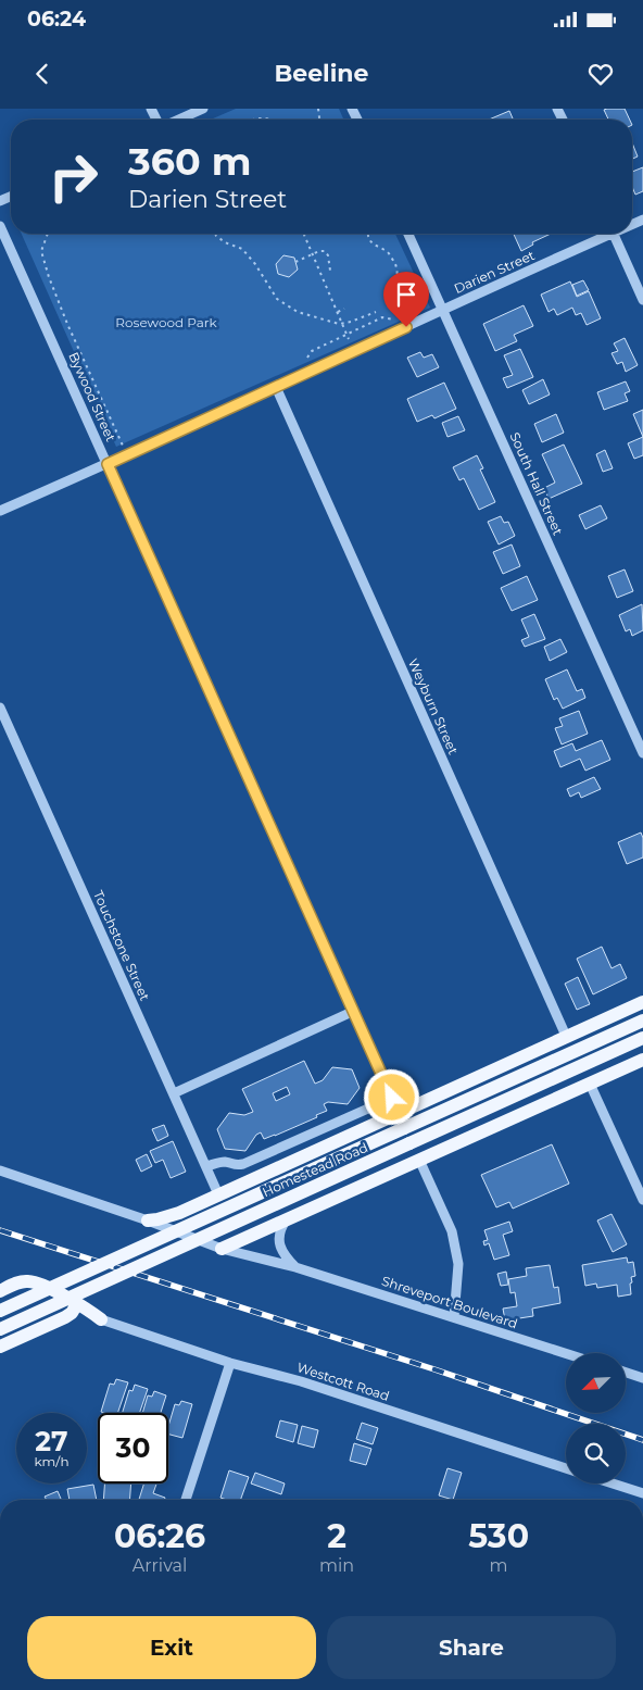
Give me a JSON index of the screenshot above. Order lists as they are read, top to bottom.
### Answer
{
  "streets": {
    "main road": ["Homestead Road"],
    "street": [
      "Darien Street",
      "Bywood Street",
      "South Hall Street",
      "Weyburn Street",
      "Touchstone Street",
      "Shreveport Boulevard",
      "Westcott Road"
    ]
  },
  "crossings": [
    ["Darien Street", "Bywood Street"],
    ["Darien Street", "South Hall Street"],
    ["Darien Street", "Weyburn Street"]
  ],
  "parks": ["Rosewood Park"],
  "north": "bottom left",
  "page": {
    "status": "06:24",
    "header": "Beeline",
    "turn": ["360 m", "Darien Street"],
    "speed": "27 km/h",
    "limit": "30",
    "eta": [
      "06:26",
      "Arrival",
      "2",
      "min",
      "530",
      "m"
    ],
    "buttons": ["Exit", "Share"]
  }
}
